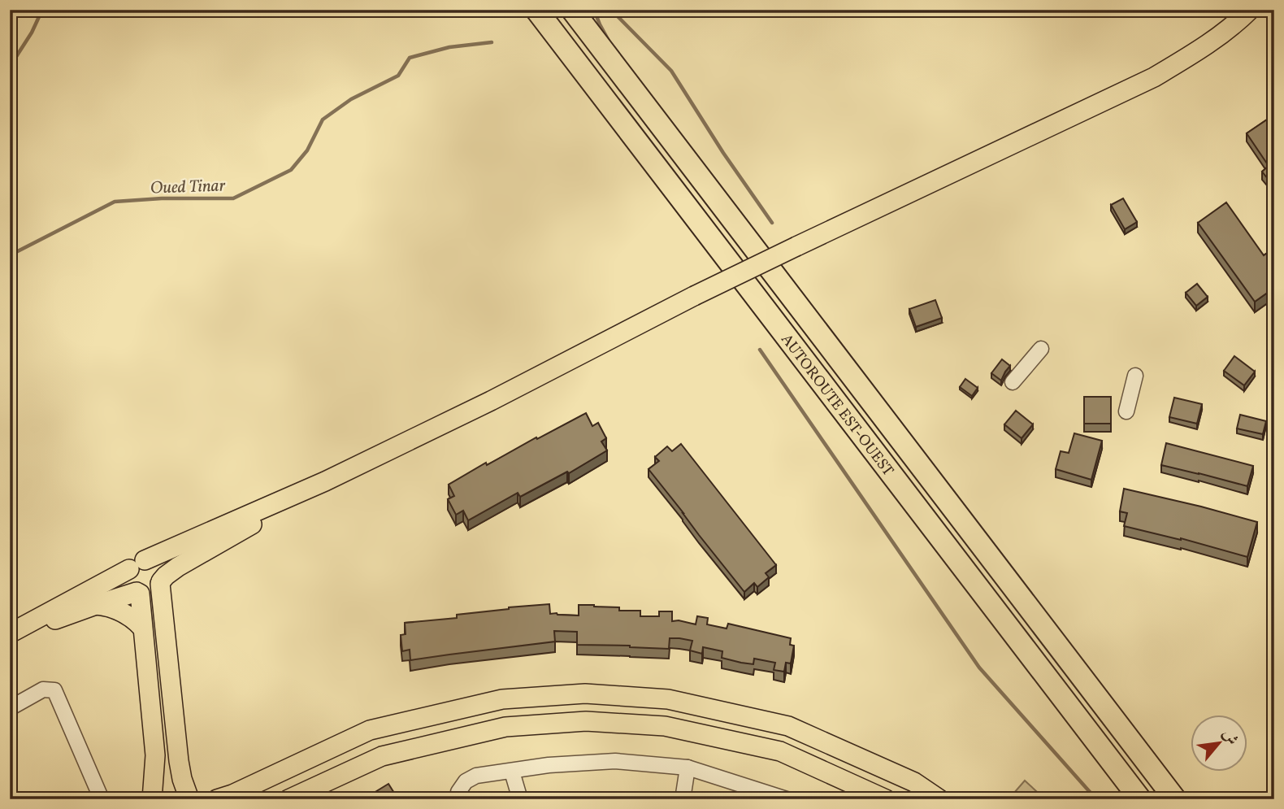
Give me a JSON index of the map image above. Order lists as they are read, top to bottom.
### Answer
{
  "streets": {
    "highway": ["AUTOROUTE EST-OUEST"]
  },
  "water": ["Oued Tinar"],
  "north": "top right"
}
